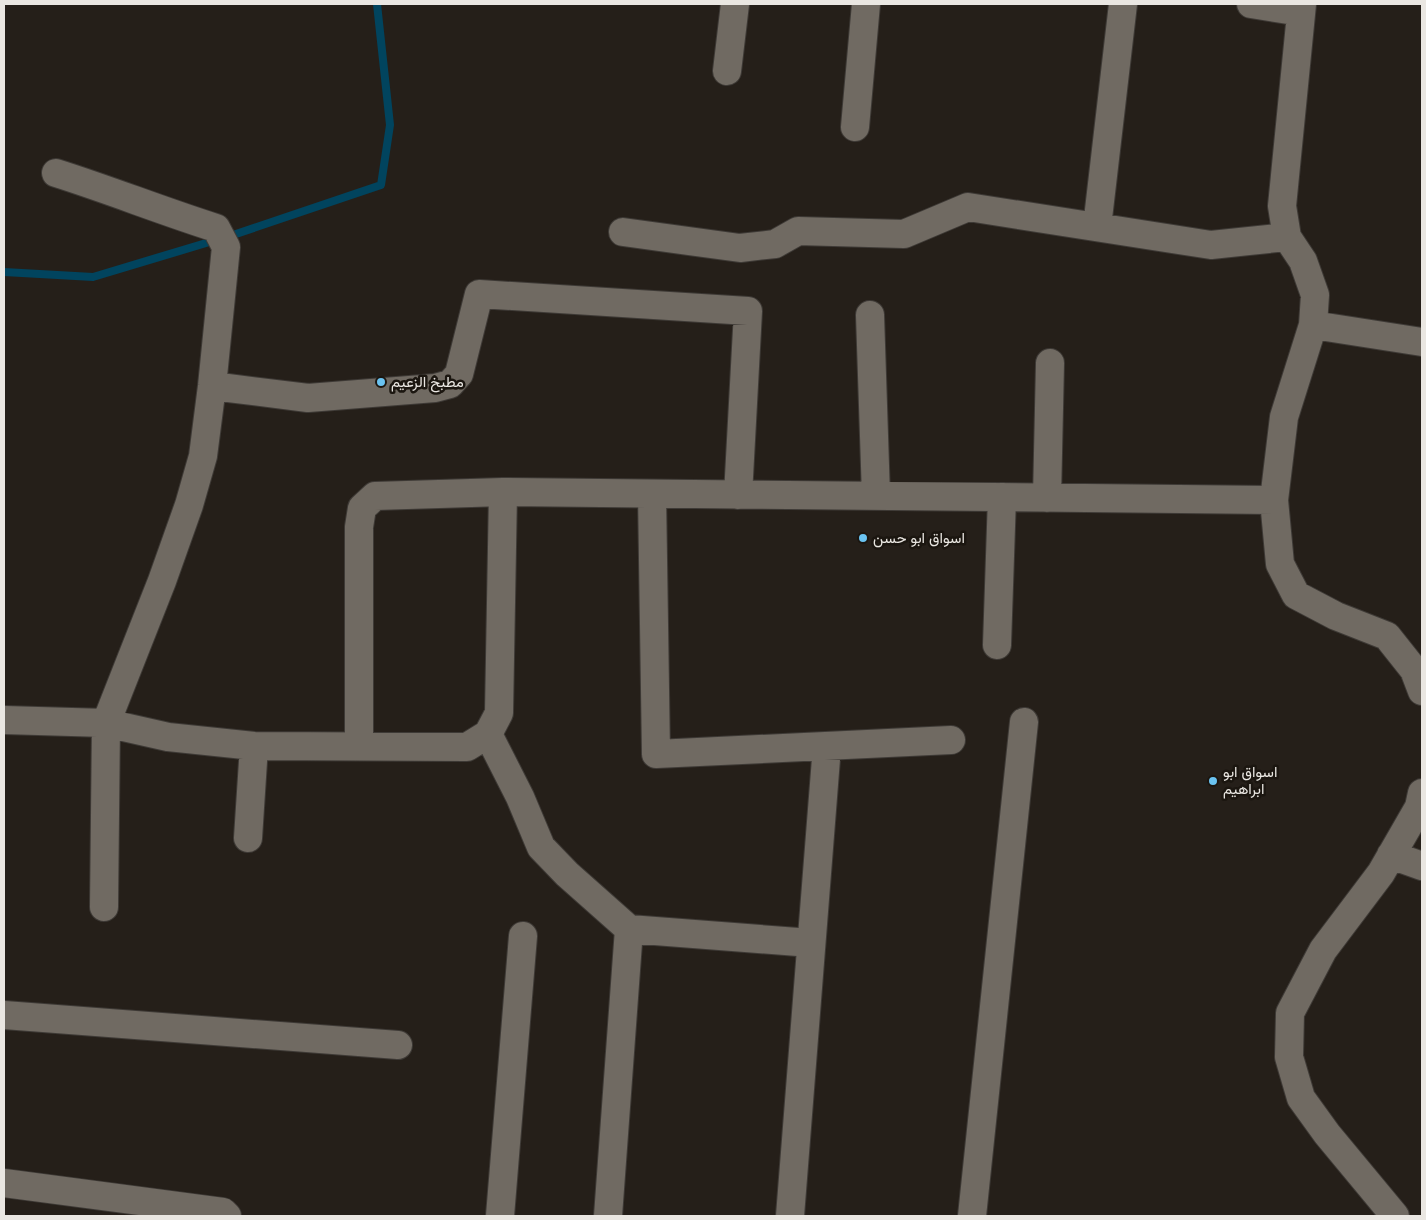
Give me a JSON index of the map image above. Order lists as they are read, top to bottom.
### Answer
{
  "places": ["مطبخ الزعيم", "اسواق ابو حسن", "اسواق ابو ابراهيم"]
}
